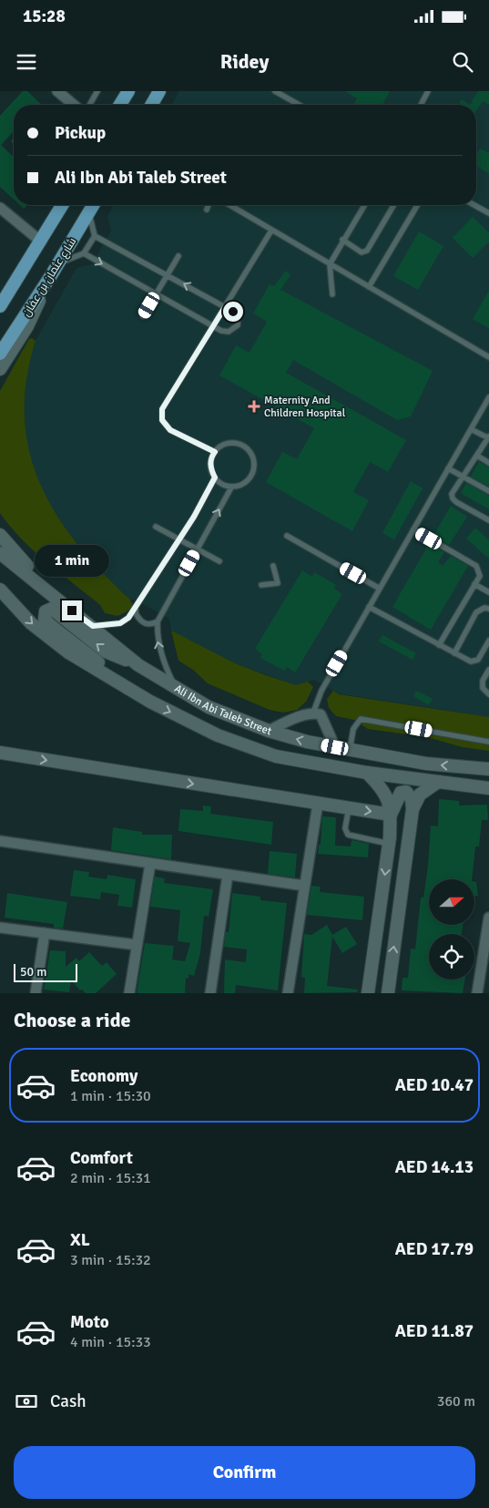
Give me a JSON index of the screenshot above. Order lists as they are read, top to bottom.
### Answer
{
  "streets": {
    "main road": ["شارع عثمان بن عفان"],
    "street": ["Ali Ibn Abi Taleb Street"]
  },
  "places": {
    "health": ["Maternity And Children Hospital"]
  },
  "scale_bar": "50 m",
  "north": "right",
  "page": {
    "status": "15:28",
    "header": "Ridey",
    "banner": ["Pickup", "Ali Ibn Abi Taleb Street"],
    "bubble": "1 min",
    "scale": "50 m",
    "heading": "Choose a ride",
    "list": [
      {
        "name": "Economy",
        "note": "1 min · 15:30",
        "value": "AED 10.47"
      },
      {
        "name": "Comfort",
        "note": "2 min · 15:31",
        "value": "AED 14.13"
      },
      {
        "name": "XL",
        "note": "3 min · 15:32",
        "value": "AED 17.79"
      },
      {
        "name": "Moto",
        "note": "4 min · 15:33",
        "value": "AED 11.87"
      }
    ],
    "pay": ["Cash", "360 m"],
    "buttons": "Confirm"
  }
}
